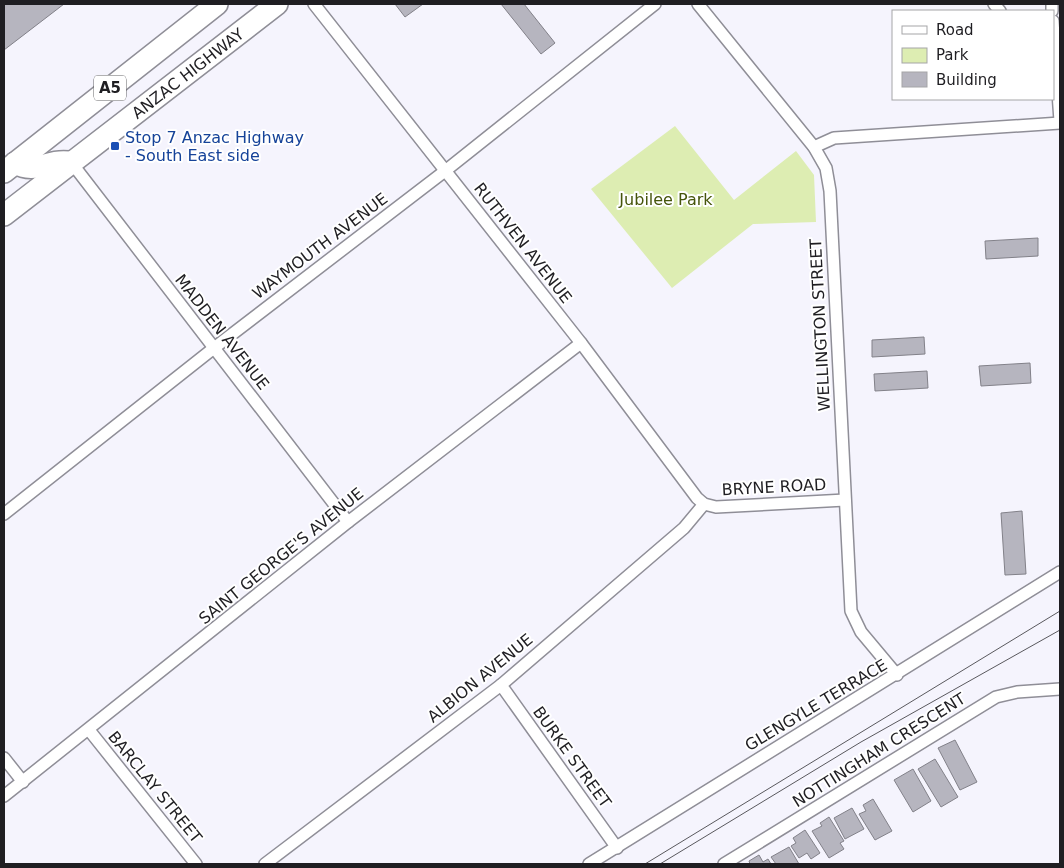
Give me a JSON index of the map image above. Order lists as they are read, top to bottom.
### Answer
{
  "streets": {
    "highway": ["ANZAC HIGHWAY", "A5"],
    "street": [
      "RUTHVEN AVENUE",
      "WAYMOUTH AVENUE",
      "WELLINGTON STREET",
      "MADDEN AVENUE",
      "BRYNE ROAD",
      "SAINT GEORGE'S AVENUE",
      "ALBION AVENUE",
      "GLENGYLE TERRACE",
      "NOTTINGHAM CRESCENT",
      "BURKE STREET",
      "BARCLAY STREET"
    ]
  },
  "crossings": [
    ["ANZAC HIGHWAY", "MADDEN AVENUE"],
    ["RUTHVEN AVENUE", "WAYMOUTH AVENUE"],
    ["RUTHVEN AVENUE", "BRYNE ROAD"],
    ["RUTHVEN AVENUE", "SAINT GEORGE'S AVENUE"],
    ["RUTHVEN AVENUE", "ALBION AVENUE"],
    ["WAYMOUTH AVENUE", "MADDEN AVENUE"],
    ["WELLINGTON STREET", "BRYNE ROAD"],
    ["WELLINGTON STREET", "GLENGYLE TERRACE"],
    ["MADDEN AVENUE", "SAINT GEORGE'S AVENUE"],
    ["BRYNE ROAD", "ALBION AVENUE"],
    ["SAINT GEORGE'S AVENUE", "BARCLAY STREET"],
    ["ALBION AVENUE", "BURKE STREET"],
    ["GLENGYLE TERRACE", "BURKE STREET"]
  ],
  "parks": ["Jubilee Park"],
  "places": {
    "transit": ["Stop 7 Anzac Highway - South East side"]
  },
  "legend": ["Road", "Park", "Building"]
}
